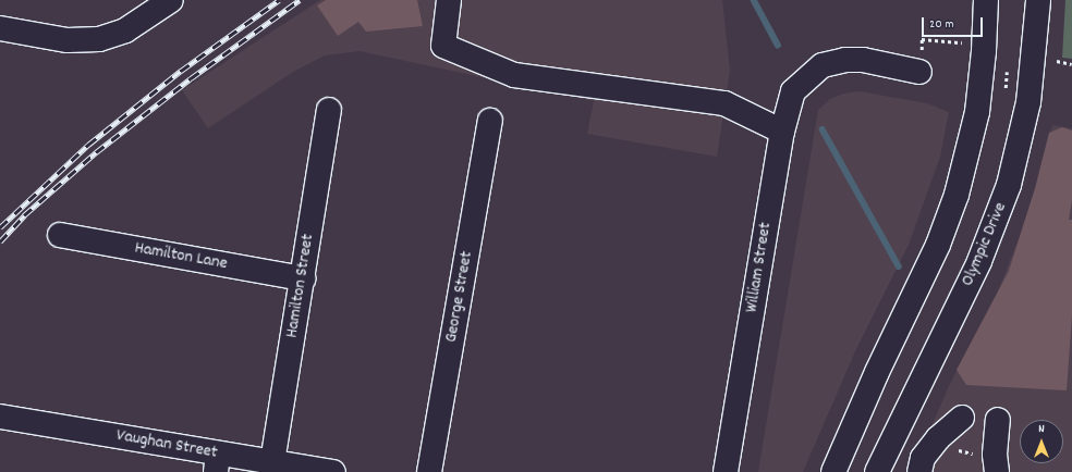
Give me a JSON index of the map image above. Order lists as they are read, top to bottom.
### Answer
{
  "streets": {
    "main road": [
      "Olympic Drive",
      "Hamilton Lane",
      "William Street",
      "Hamilton Street",
      "George Street",
      "Vaughan Street"
    ]
  },
  "crossings": [
    ["Hamilton Lane", "Hamilton Street"],
    ["Hamilton Street", "Vaughan Street"]
  ],
  "scale_bar": "20 m",
  "north": "top"
}
